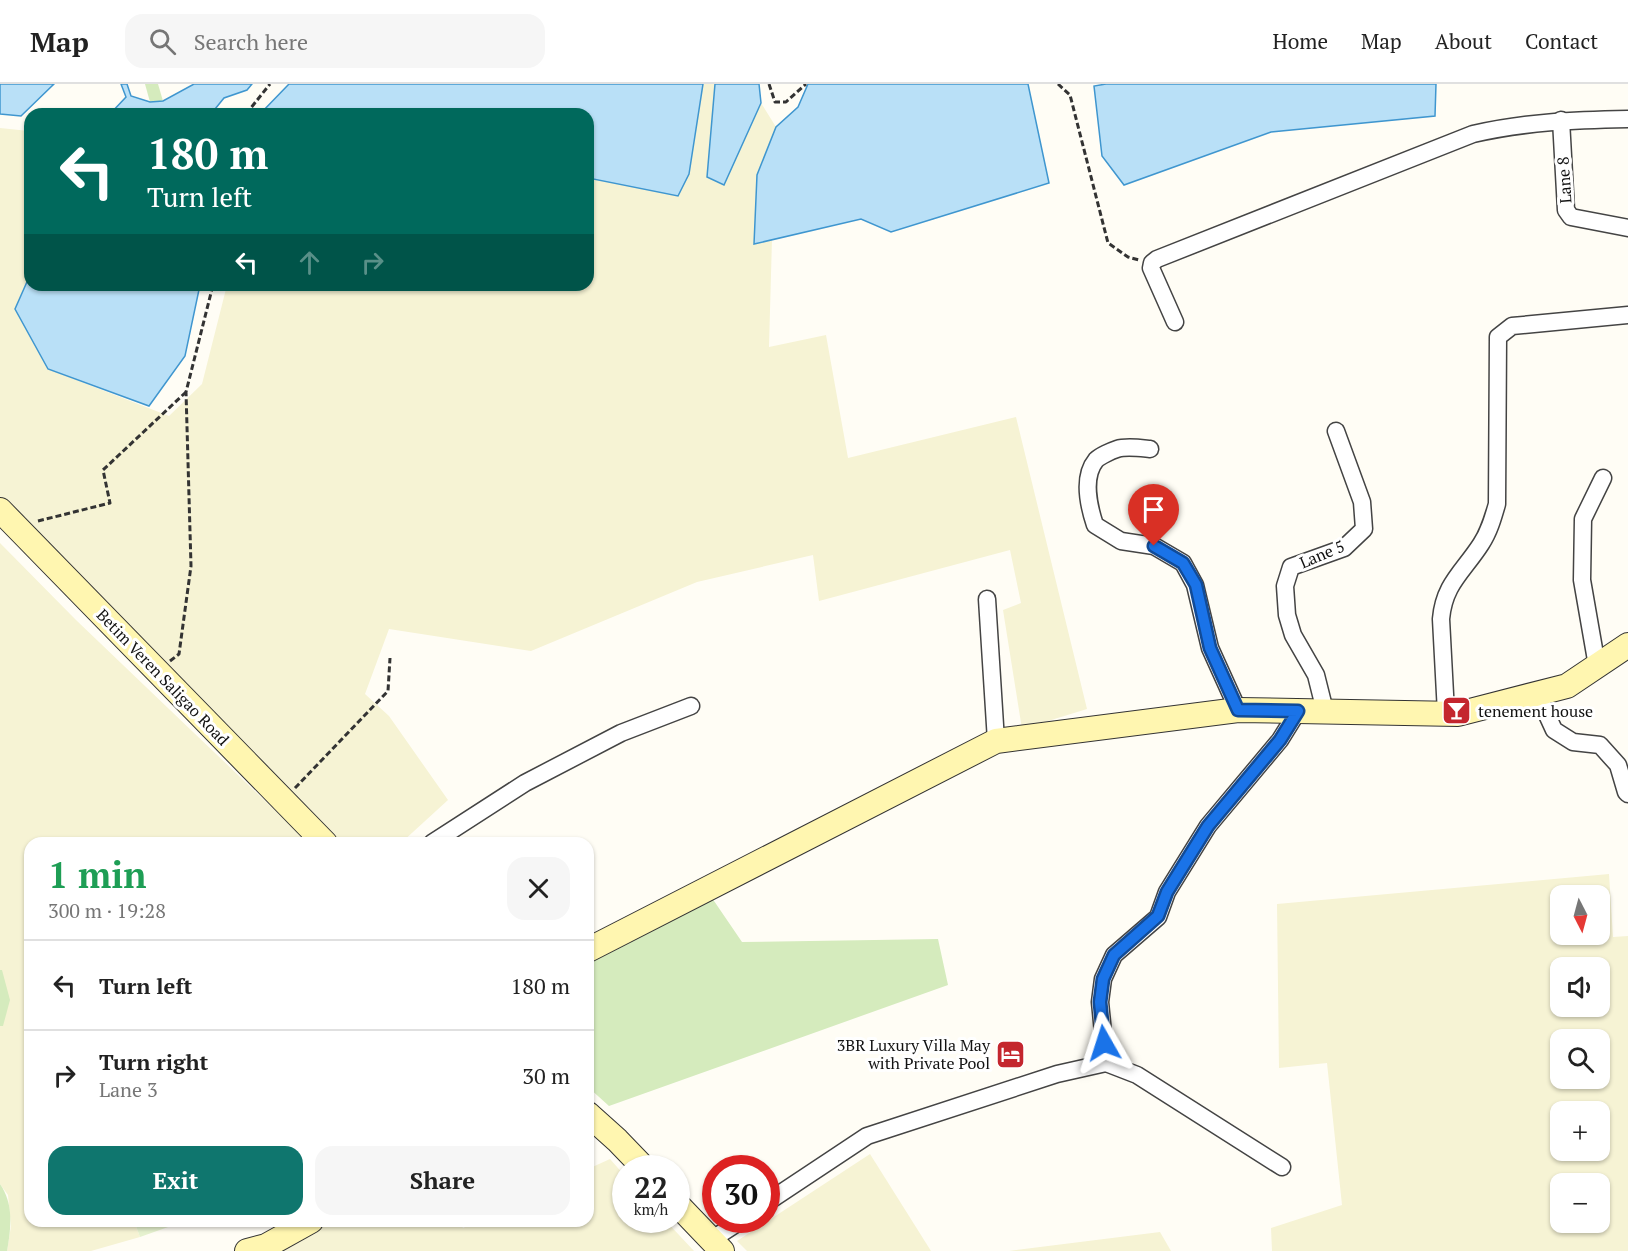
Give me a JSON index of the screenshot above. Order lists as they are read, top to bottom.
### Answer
{
  "streets": {
    "main road": ["Betim Veren Saligao Road"],
    "street": ["Lane 8", "Lane 5"]
  },
  "places": {
    "bar": ["tenement house"],
    "hotel": ["3BR Luxury Villa May with Private Pool"]
  },
  "north": "bottom",
  "page": {
    "header": "Map",
    "search": "Search here",
    "nav": [
      "Home",
      "Map",
      "About",
      "Contact"
    ],
    "turn": ["180 m", "Turn left"],
    "heading": ["1 min", "300 m · 19:28"],
    "map_buttons": ["+", "−"],
    "list": [
      {
        "name": "Turn left",
        "value": "180 m"
      },
      {
        "name": "Turn right",
        "note": "Lane 3",
        "value": "30 m"
      }
    ],
    "buttons": ["Exit", "Share"],
    "speed": "22 km/h",
    "limit": "30"
  }
}
